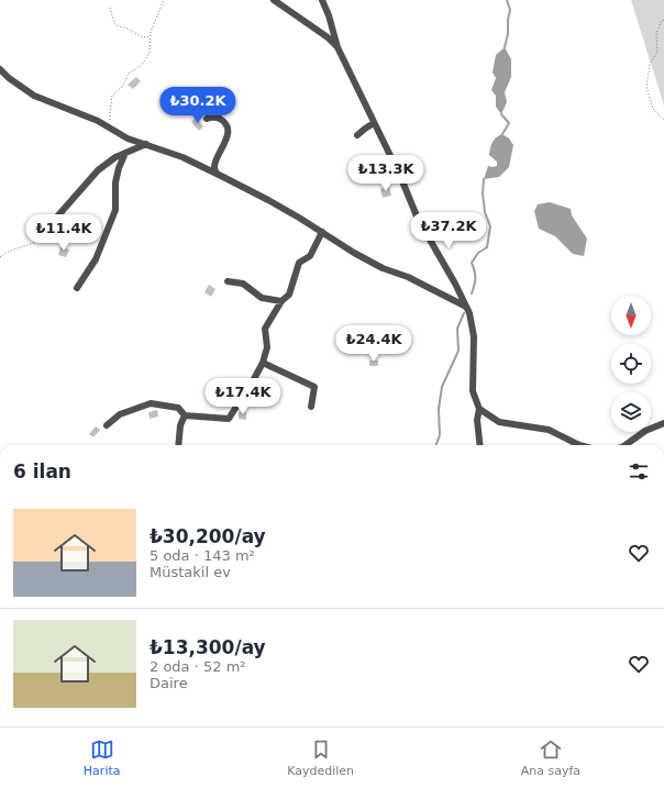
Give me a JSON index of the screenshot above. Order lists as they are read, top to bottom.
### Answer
{
  "north": "bottom",
  "page": {
    "price": [
      "₺30.2K",
      "₺13.3K",
      "₺37.2K",
      "₺11.4K",
      "₺24.4K",
      "₺17.4K"
    ],
    "heading": "6 ilan",
    "list": [
      {
        "name": "₺30,200/ay",
        "note": "5 oda · 143 m² · Müstakil ev"
      },
      {
        "name": "₺13,300/ay",
        "note": "2 oda · 52 m² · Daire"
      }
    ],
    "tabs": ["Harita", "Kaydedilen", "Ana sayfa"]
  }
}
